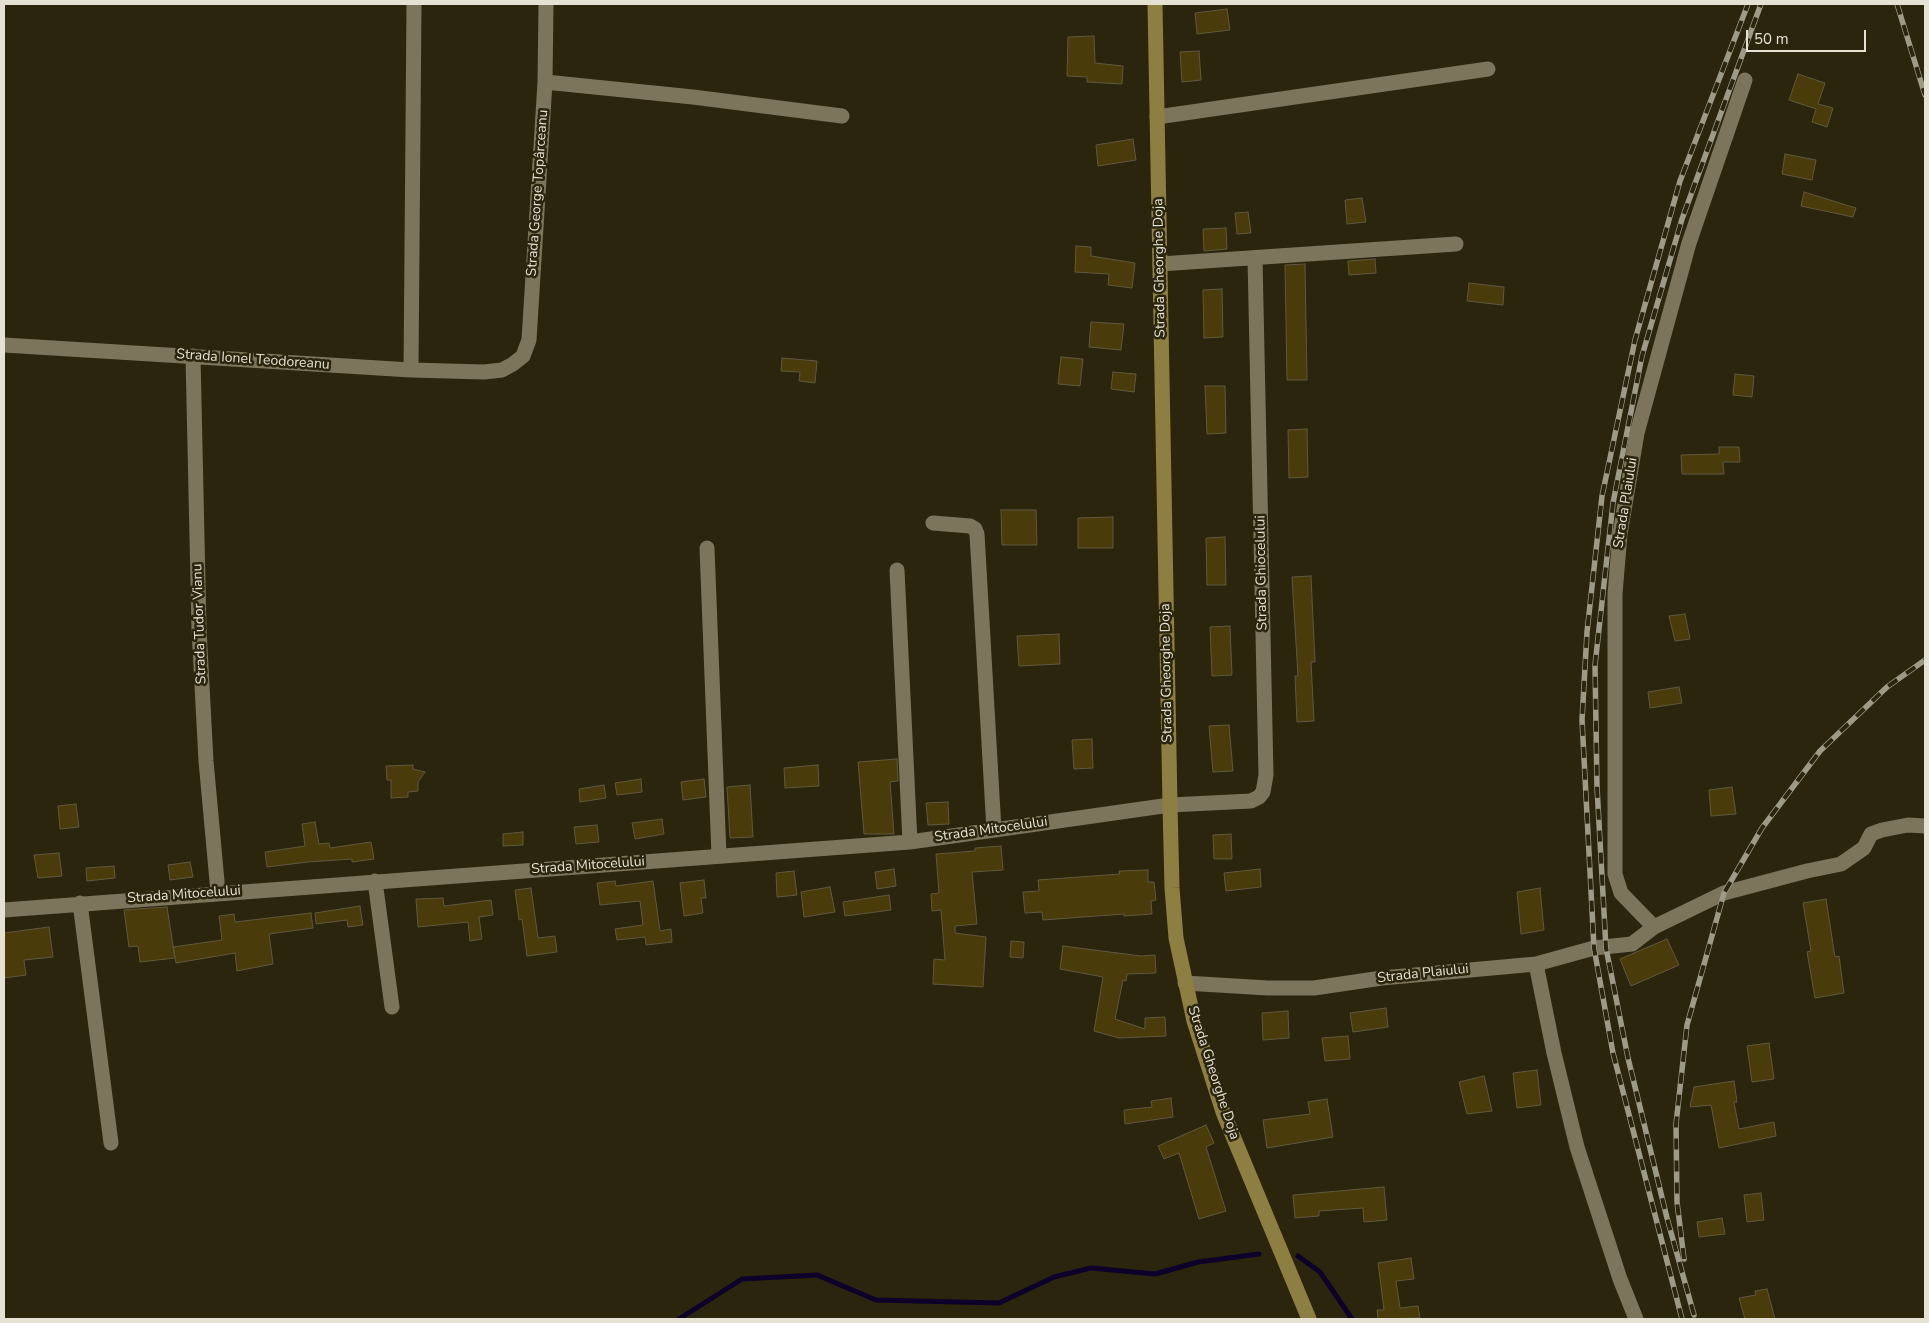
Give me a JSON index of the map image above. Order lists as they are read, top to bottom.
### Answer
{
  "streets": {
    "main road": ["Strada Gheorghe Doja"],
    "street": [
      "Strada George Topârceanu",
      "Strada Ionel Teodoreanu",
      "Strada Plaiului",
      "Strada Ghiocelului",
      "Strada Tudor Vianu",
      "Strada Mitocelului"
    ]
  },
  "crossings": [
    ["Strada George Topârceanu", "Strada Ionel Teodoreanu"],
    ["Strada Gheorghe Doja", "Strada Plaiului"],
    ["Strada Gheorghe Doja", "Strada Ghiocelului"],
    ["Strada Gheorghe Doja", "Strada Mitocelului"],
    ["Strada Ionel Teodoreanu", "Strada Tudor Vianu"],
    ["Strada Ghiocelului", "Strada Mitocelului"],
    ["Strada Tudor Vianu", "Strada Mitocelului"]
  ],
  "scale_bar": "50 m"
}
